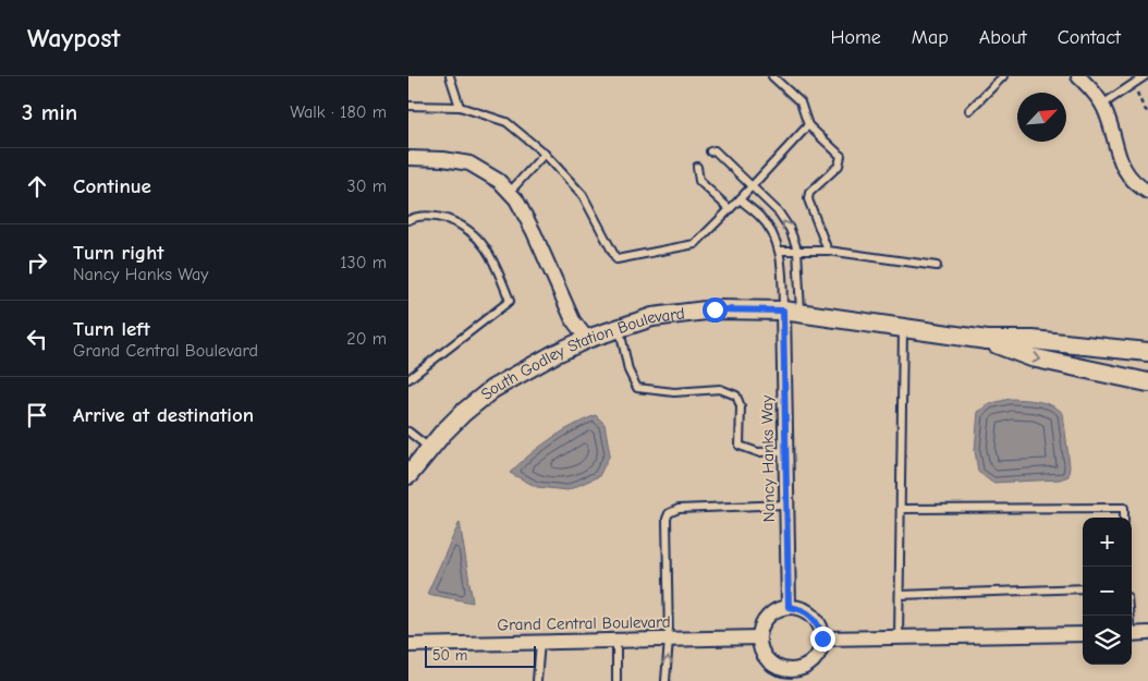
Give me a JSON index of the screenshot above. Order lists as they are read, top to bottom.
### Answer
{
  "streets": {
    "street": ["South Godley Station Boulevard", "Nancy Hanks Way", "Grand Central Boulevard"]
  },
  "crossings": [
    ["South Godley Station Boulevard", "Nancy Hanks Way"],
    ["Nancy Hanks Way", "Grand Central Boulevard"]
  ],
  "scale_bar": "50 m",
  "north": "top right",
  "page": {
    "header": "Waypost",
    "nav": [
      "Home",
      "Map",
      "About",
      "Contact"
    ],
    "heading": ["3 min", "Walk · 180 m"],
    "list": [
      ["Continue", "30 m"],
      ["Turn right", "Nancy Hanks Way", "130 m"],
      ["Turn left", "Grand Central Boulevard", "20 m"],
      "Arrive at destination"
    ],
    "map_buttons": ["+", "−"],
    "scale": "50 m"
  }
}
